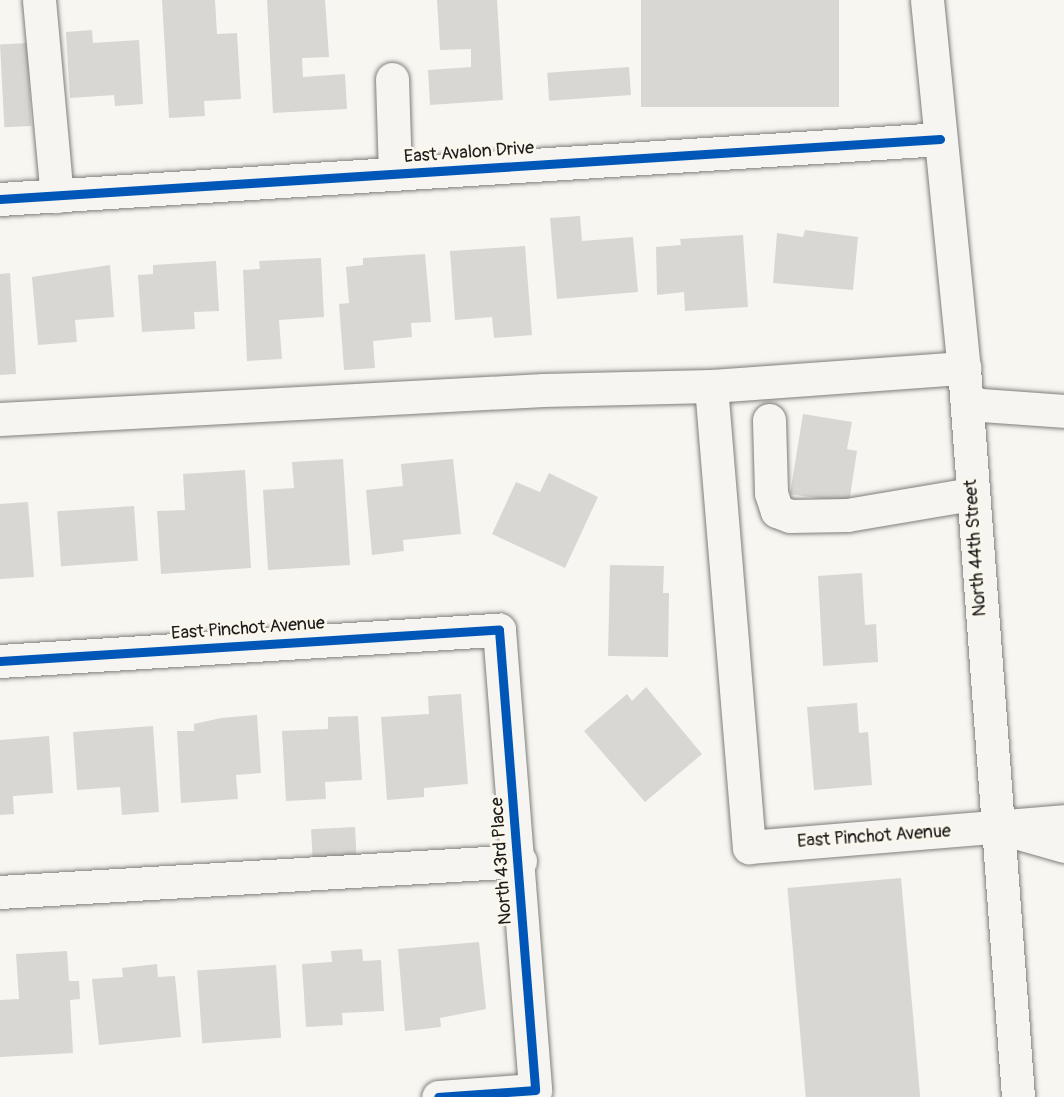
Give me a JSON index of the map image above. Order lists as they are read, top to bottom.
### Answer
{
  "streets": {
    "street": [
      "East Avalon Drive",
      "North 44th Street",
      "East Pinchot Avenue",
      "North 43rd Place"
    ]
  },
  "crossings": [
    ["East Avalon Drive", "North 44th Street"],
    ["North 44th Street", "East Pinchot Avenue"],
    ["East Pinchot Avenue", "North 43rd Place"]
  ]
}
